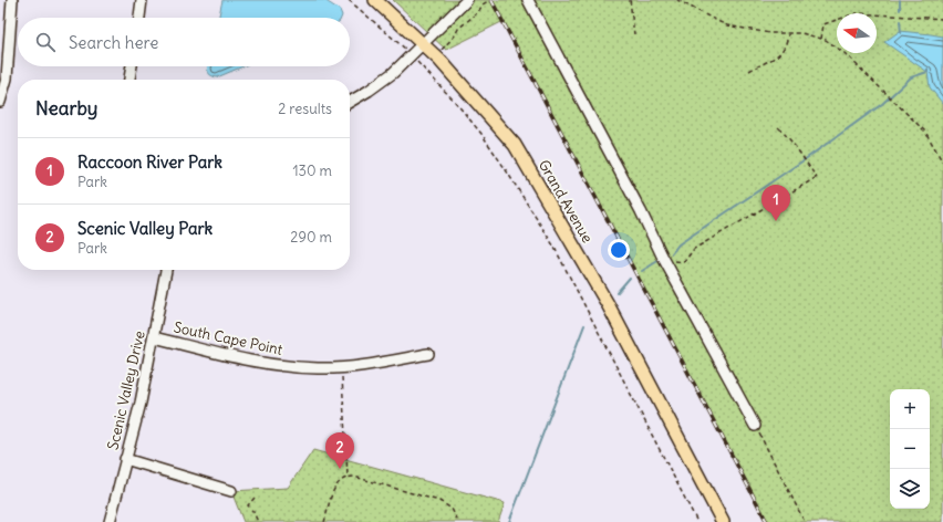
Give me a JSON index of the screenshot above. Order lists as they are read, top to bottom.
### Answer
{
  "streets": {
    "main road": ["Grand Avenue"],
    "street": ["South Cape Point", "Scenic Valley Drive"]
  },
  "crossings": [
    ["South Cape Point", "Scenic Valley Drive"]
  ],
  "north": "left",
  "page": {
    "search": "Search here",
    "heading": ["Nearby", "2 results"],
    "list": [
      {
        "mark": "1",
        "name": "Raccoon River Park",
        "note": "Park",
        "value": "130 m"
      },
      {
        "mark": "2",
        "name": "Scenic Valley Park",
        "note": "Park",
        "value": "290 m"
      }
    ],
    "pins": ["1", "2"],
    "map_buttons": ["+", "−"]
  }
}
